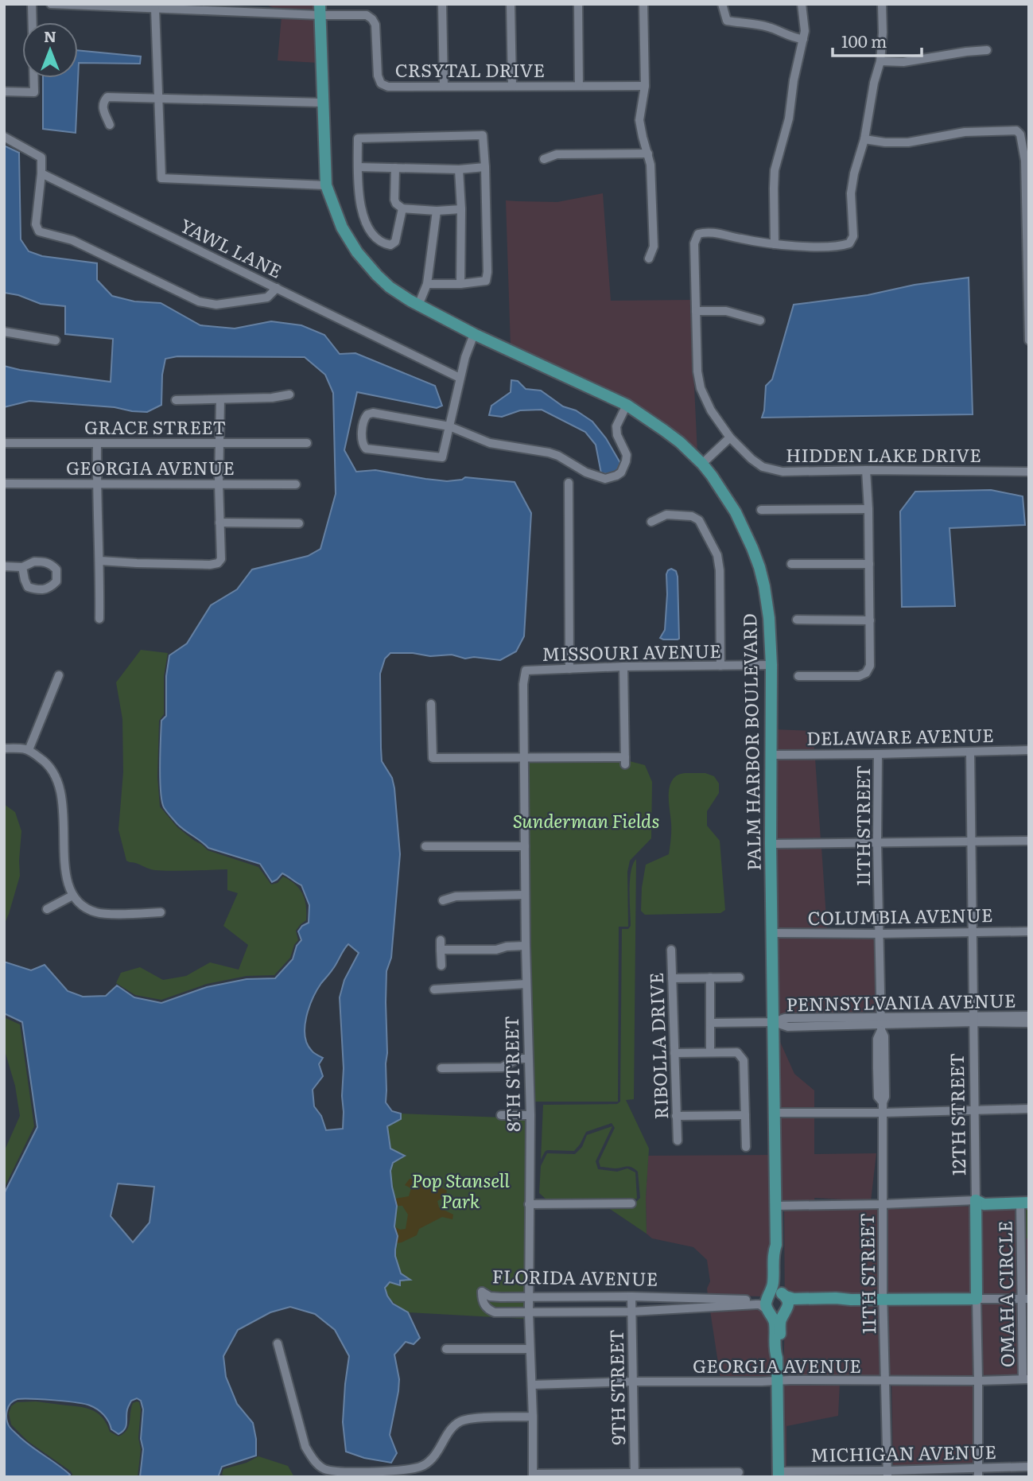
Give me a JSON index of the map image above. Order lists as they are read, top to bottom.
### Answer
{
  "streets": {
    "main road": ["PALM HARBOR BOULEVARD", "12TH STREET"],
    "street": [
      "CRSYTAL DRIVE",
      "YAWL LANE",
      "GRACE STREET",
      "HIDDEN LAKE DRIVE",
      "GEORGIA AVENUE",
      "MISSOURI AVENUE",
      "DELAWARE AVENUE",
      "11TH STREET",
      "COLUMBIA AVENUE",
      "PENNSYLVANIA AVENUE",
      "RIBOLLA DRIVE",
      "8TH STREET",
      "FLORIDA AVENUE",
      "OMAHA CIRCLE",
      "9TH STREET",
      "MICHIGAN AVENUE"
    ]
  },
  "crossings": [
    ["GEORGIA AVENUE", "11TH STREET"],
    ["GEORGIA AVENUE", "8TH STREET"],
    ["GEORGIA AVENUE", "12TH STREET"],
    ["GEORGIA AVENUE", "OMAHA CIRCLE"],
    ["GEORGIA AVENUE", "9TH STREET"],
    ["MISSOURI AVENUE", "PALM HARBOR BOULEVARD"],
    ["MISSOURI AVENUE", "8TH STREET"],
    ["DELAWARE AVENUE", "PALM HARBOR BOULEVARD"],
    ["DELAWARE AVENUE", "11TH STREET"],
    ["DELAWARE AVENUE", "12TH STREET"],
    ["PALM HARBOR BOULEVARD", "COLUMBIA AVENUE"],
    ["PALM HARBOR BOULEVARD", "PENNSYLVANIA AVENUE"],
    ["11TH STREET", "COLUMBIA AVENUE"],
    ["11TH STREET", "PENNSYLVANIA AVENUE"],
    ["11TH STREET", "MICHIGAN AVENUE"],
    ["COLUMBIA AVENUE", "12TH STREET"],
    ["PENNSYLVANIA AVENUE", "12TH STREET"],
    ["8TH STREET", "FLORIDA AVENUE"],
    ["12TH STREET", "MICHIGAN AVENUE"],
    ["FLORIDA AVENUE", "9TH STREET"]
  ],
  "parks": ["Sunderman Fields", "Pop Stansell Park"],
  "scale_bar": "100 m",
  "north": "top"
}
